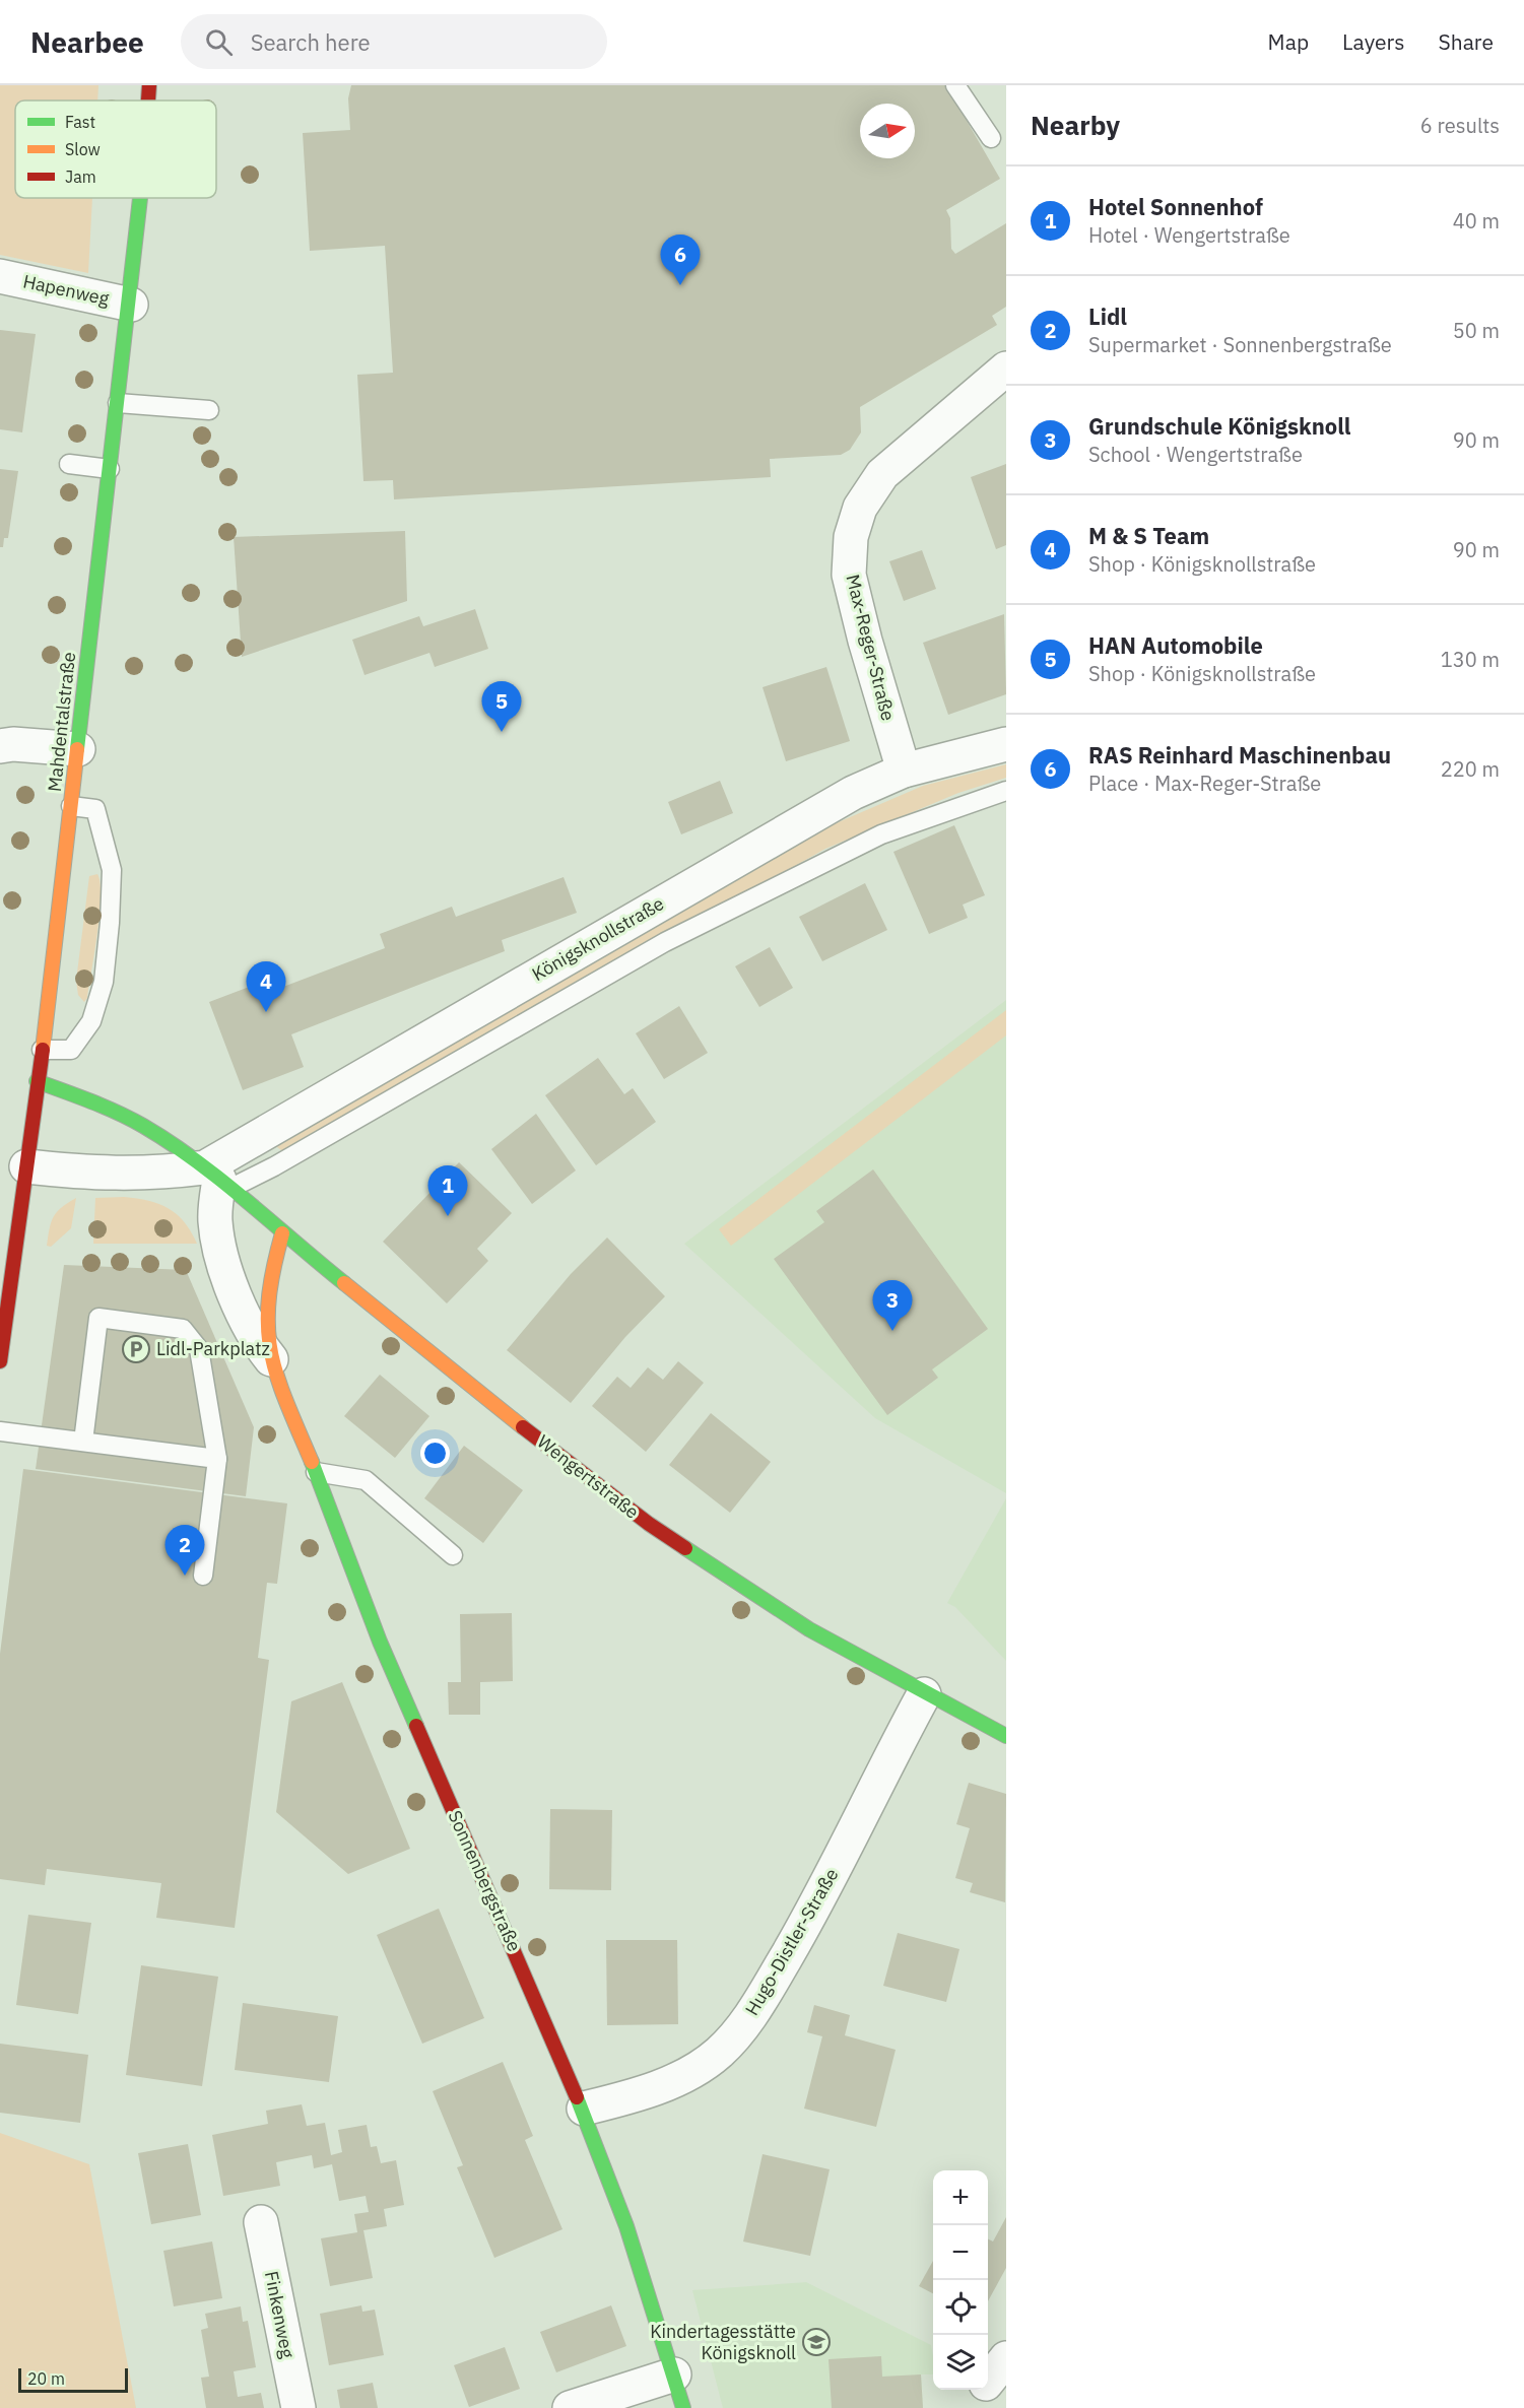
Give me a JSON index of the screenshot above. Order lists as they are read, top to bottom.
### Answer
{
  "streets": {
    "street": [
      "Hapenweg",
      "Max-Reger-Straße",
      "Mahdentalstraße",
      "Königsknollstraße",
      "Wengertstraße",
      "Sonnenbergstraße",
      "Hugo-Distler-Straße",
      "Finkenweg"
    ]
  },
  "crossings": [
    ["Hapenweg", "Mahdentalstraße"],
    ["Max-Reger-Straße", "Königsknollstraße"],
    ["Mahdentalstraße", "Wengertstraße"],
    ["Königsknollstraße", "Wengertstraße"],
    ["Königsknollstraße", "Sonnenbergstraße"],
    ["Wengertstraße", "Sonnenbergstraße"],
    ["Wengertstraße", "Hugo-Distler-Straße"],
    ["Sonnenbergstraße", "Hugo-Distler-Straße"]
  ],
  "places": {
    "parking": ["Lidl-Parkplatz"],
    "school or university": ["Kindertagesstätte Königsknoll"]
  },
  "legend": ["Fast", "Slow", "Jam"],
  "scale_bar": "20 m",
  "north": "right",
  "page": {
    "header": "Nearbee",
    "search": "Search here",
    "nav": ["Map", "Layers", "Share"],
    "heading": ["Nearby", "6 results"],
    "list": [
      {
        "mark": "1",
        "name": "Hotel Sonnenhof",
        "note": "Hotel · Wengertstraße",
        "value": "40 m"
      },
      {
        "mark": "2",
        "name": "Lidl",
        "note": "Supermarket · Sonnenbergstraße",
        "value": "50 m"
      },
      {
        "mark": "3",
        "name": "Grundschule Königsknoll",
        "note": "School · Wengertstraße",
        "value": "90 m"
      },
      {
        "mark": "4",
        "name": "M & S Team",
        "note": "Shop · Königsknollstraße",
        "value": "90 m"
      },
      {
        "mark": "5",
        "name": "HAN Automobile",
        "note": "Shop · Königsknollstraße",
        "value": "130 m"
      },
      {
        "mark": "6",
        "name": "RAS Reinhard Maschinenbau",
        "note": "Place · Max-Reger-Straße",
        "value": "220 m"
      }
    ],
    "pins": [
      "6",
      "5",
      "4",
      "1",
      "3",
      "2"
    ],
    "map_buttons": ["+", "−"],
    "scale": "20 m"
  }
}
